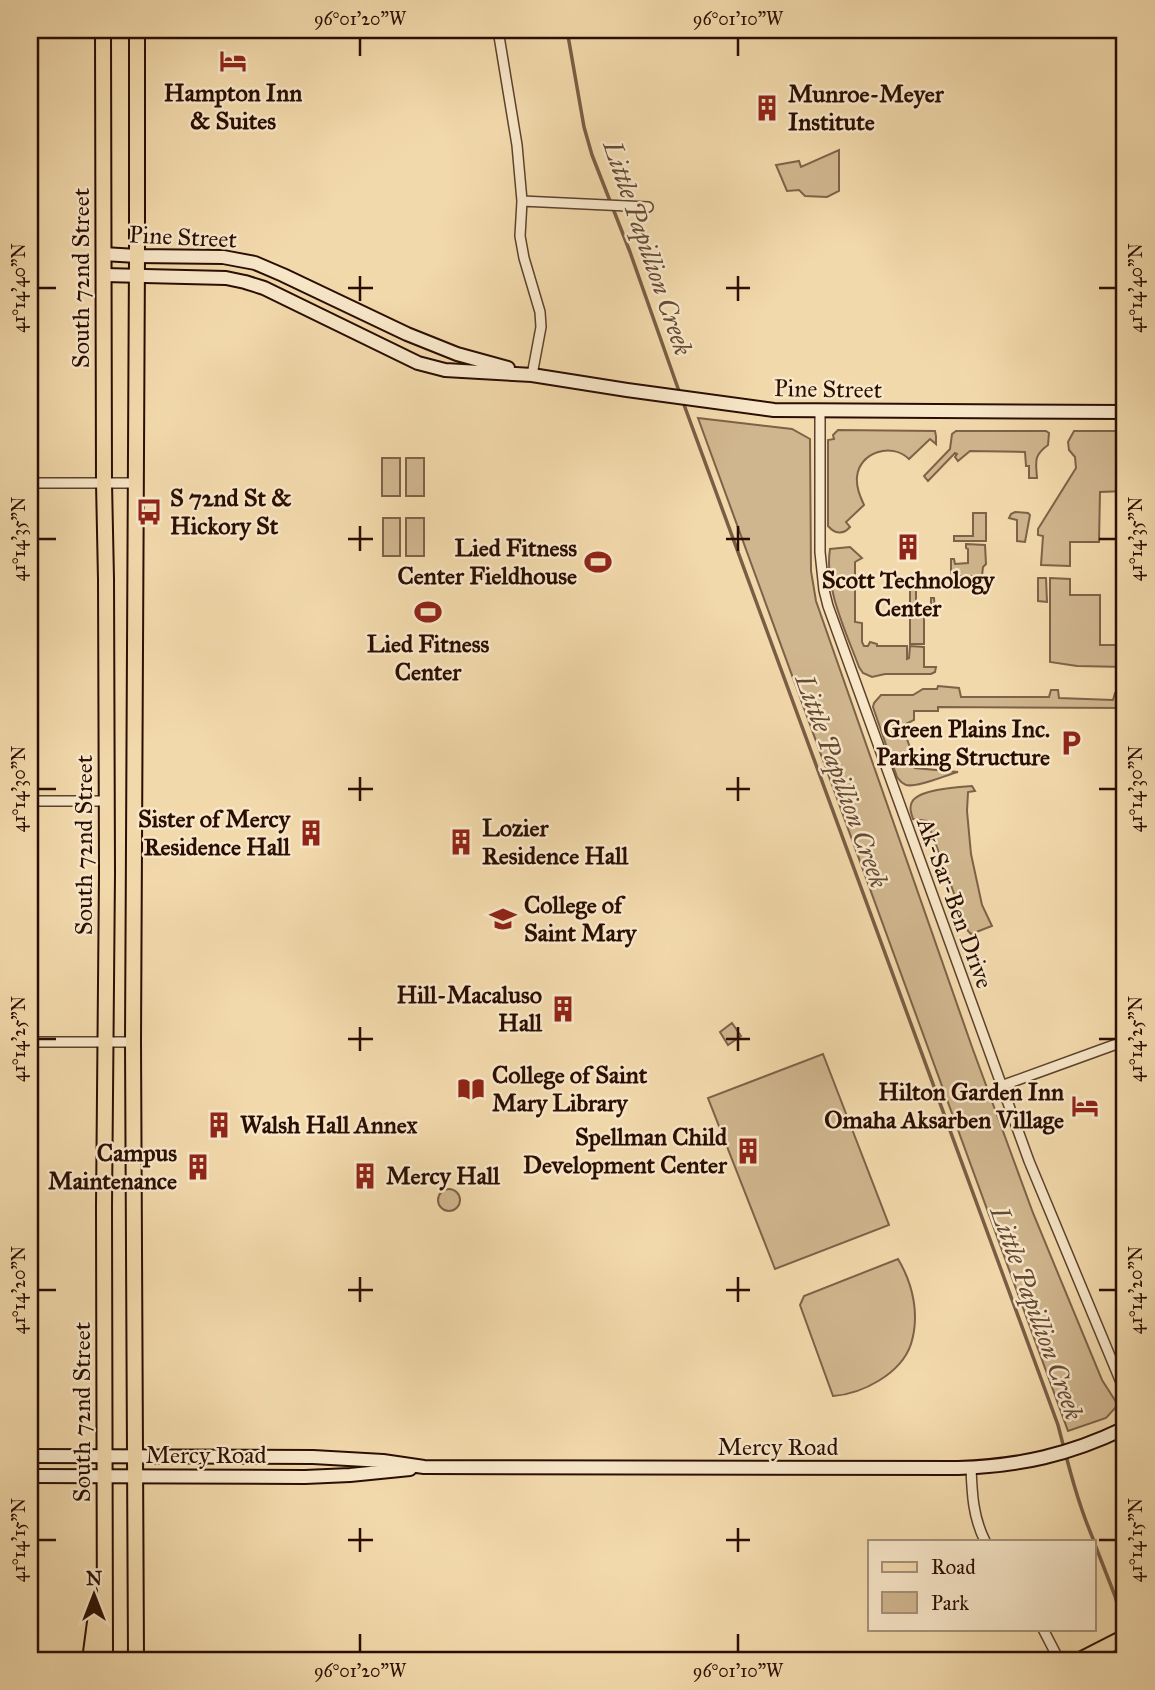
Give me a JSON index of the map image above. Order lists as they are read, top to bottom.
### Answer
{
  "streets": {
    "main road": ["Pine Street", "South 72nd Street", "Mercy Road"],
    "street": ["Ak-Sar-Ben Drive"]
  },
  "crossings": [
    ["Pine Street", "South 72nd Street"],
    ["Pine Street", "Ak-Sar-Ben Drive"],
    ["South 72nd Street", "Mercy Road"]
  ],
  "water": ["Little Papillion Creek"],
  "places": {
    "hotel": ["Hampton Inn & Suites", "Hilton Garden Inn Omaha Aksarben Village"],
    "building": [
      "Munroe-Meyer Institute",
      "Scott Technology Center",
      "Sister of Mercy Residence Hall",
      "Lozier Residence Hall",
      "Hill-Macaluso Hall",
      "Walsh Hall Annex",
      "Spellman Child Development Center",
      "Campus Maintenance",
      "Mercy Hall"
    ],
    "bus stop": ["S 72nd St & Hickory St"],
    "sports": ["Lied Fitness Center Fieldhouse", "Lied Fitness Center"],
    "parking": ["Green Plains Inc. Parking Structure"],
    "school or university": ["College of Saint Mary"],
    "library": ["College of Saint Mary Library"]
  },
  "legend": ["Road", "Park"],
  "north": "top",
  "coordinates": [
    "96°01'20\"W",
    "96°01'10\"W",
    "41°14'40\"N",
    "41°14'35\"N",
    "41°14'30\"N",
    "41°14'25\"N",
    "41°14'20\"N",
    "41°14'15\"N"
  ]
}
